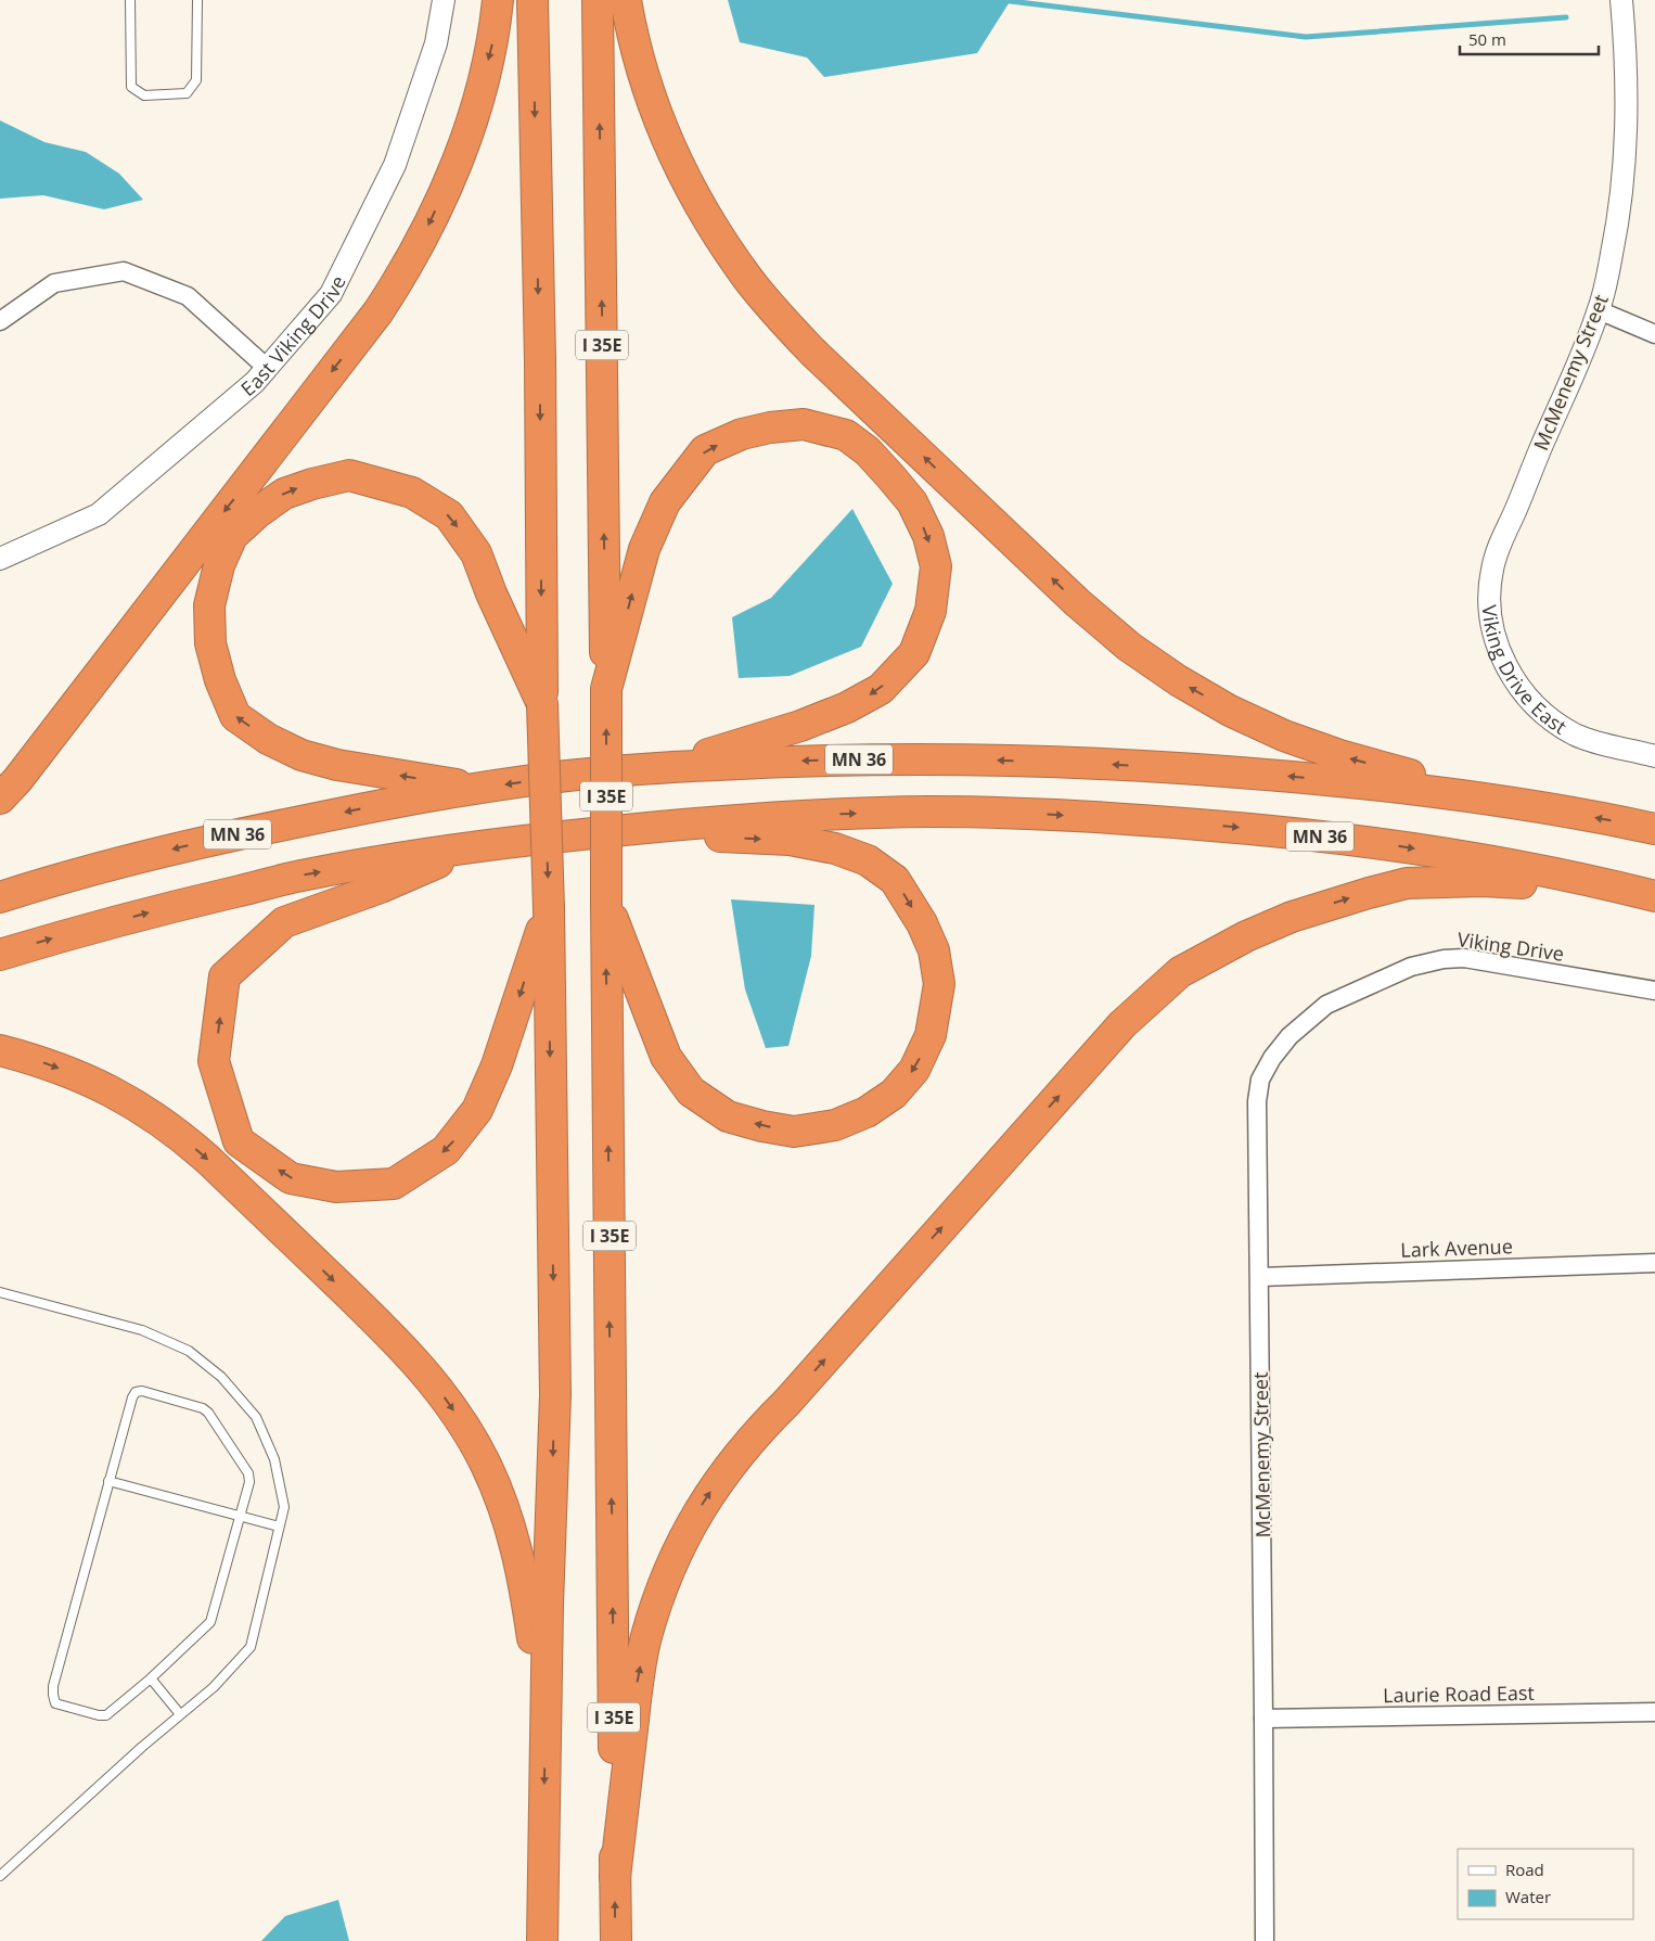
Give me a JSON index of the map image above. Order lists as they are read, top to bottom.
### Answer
{
  "streets": {
    "highway": ["I 35E", "MN 36"],
    "street": [
      "East Viking Drive",
      "McMenemy Street",
      "Viking Drive East",
      "Viking Drive",
      "Lark Avenue",
      "Laurie Road East"
    ]
  },
  "crossings": [
    ["McMenemy Street", "Viking Drive East"],
    ["McMenemy Street", "Viking Drive"],
    ["McMenemy Street", "Lark Avenue"],
    ["McMenemy Street", "Laurie Road East"]
  ],
  "legend": ["Road", "Water"],
  "scale_bar": "50 m"
}
